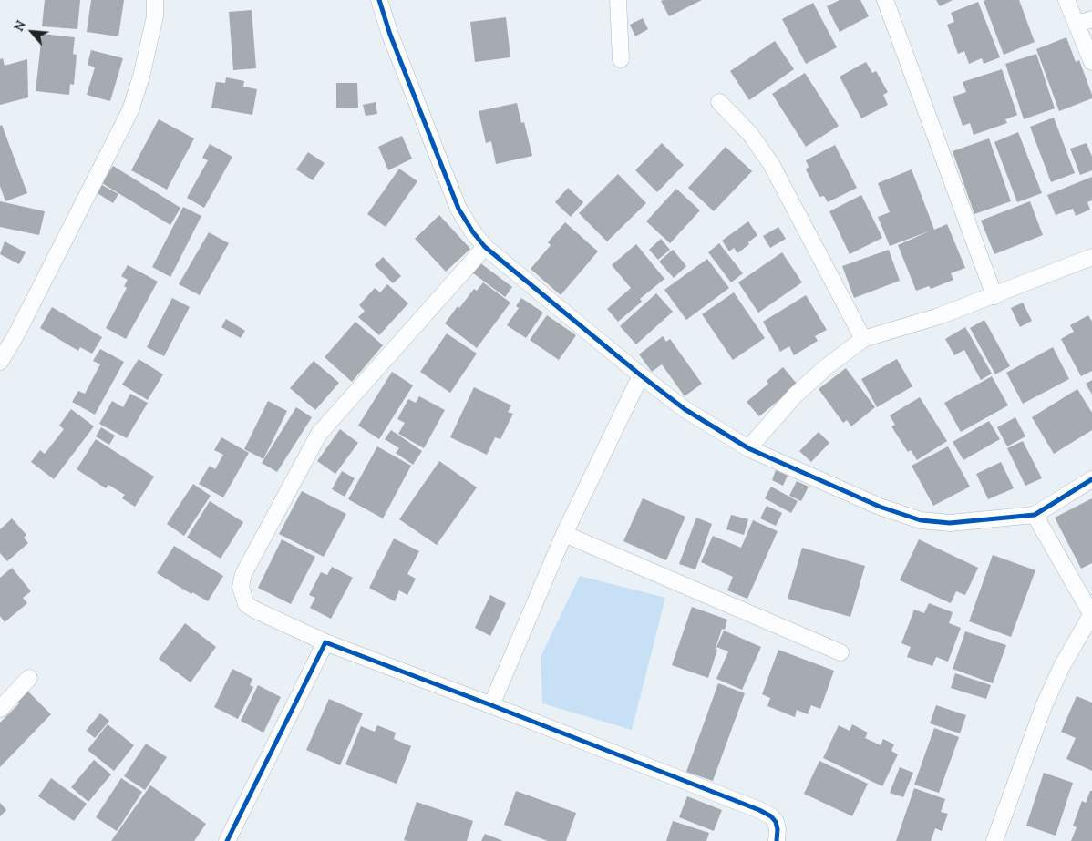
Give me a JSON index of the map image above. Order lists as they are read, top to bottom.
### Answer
{
  "north": "top left"
}
